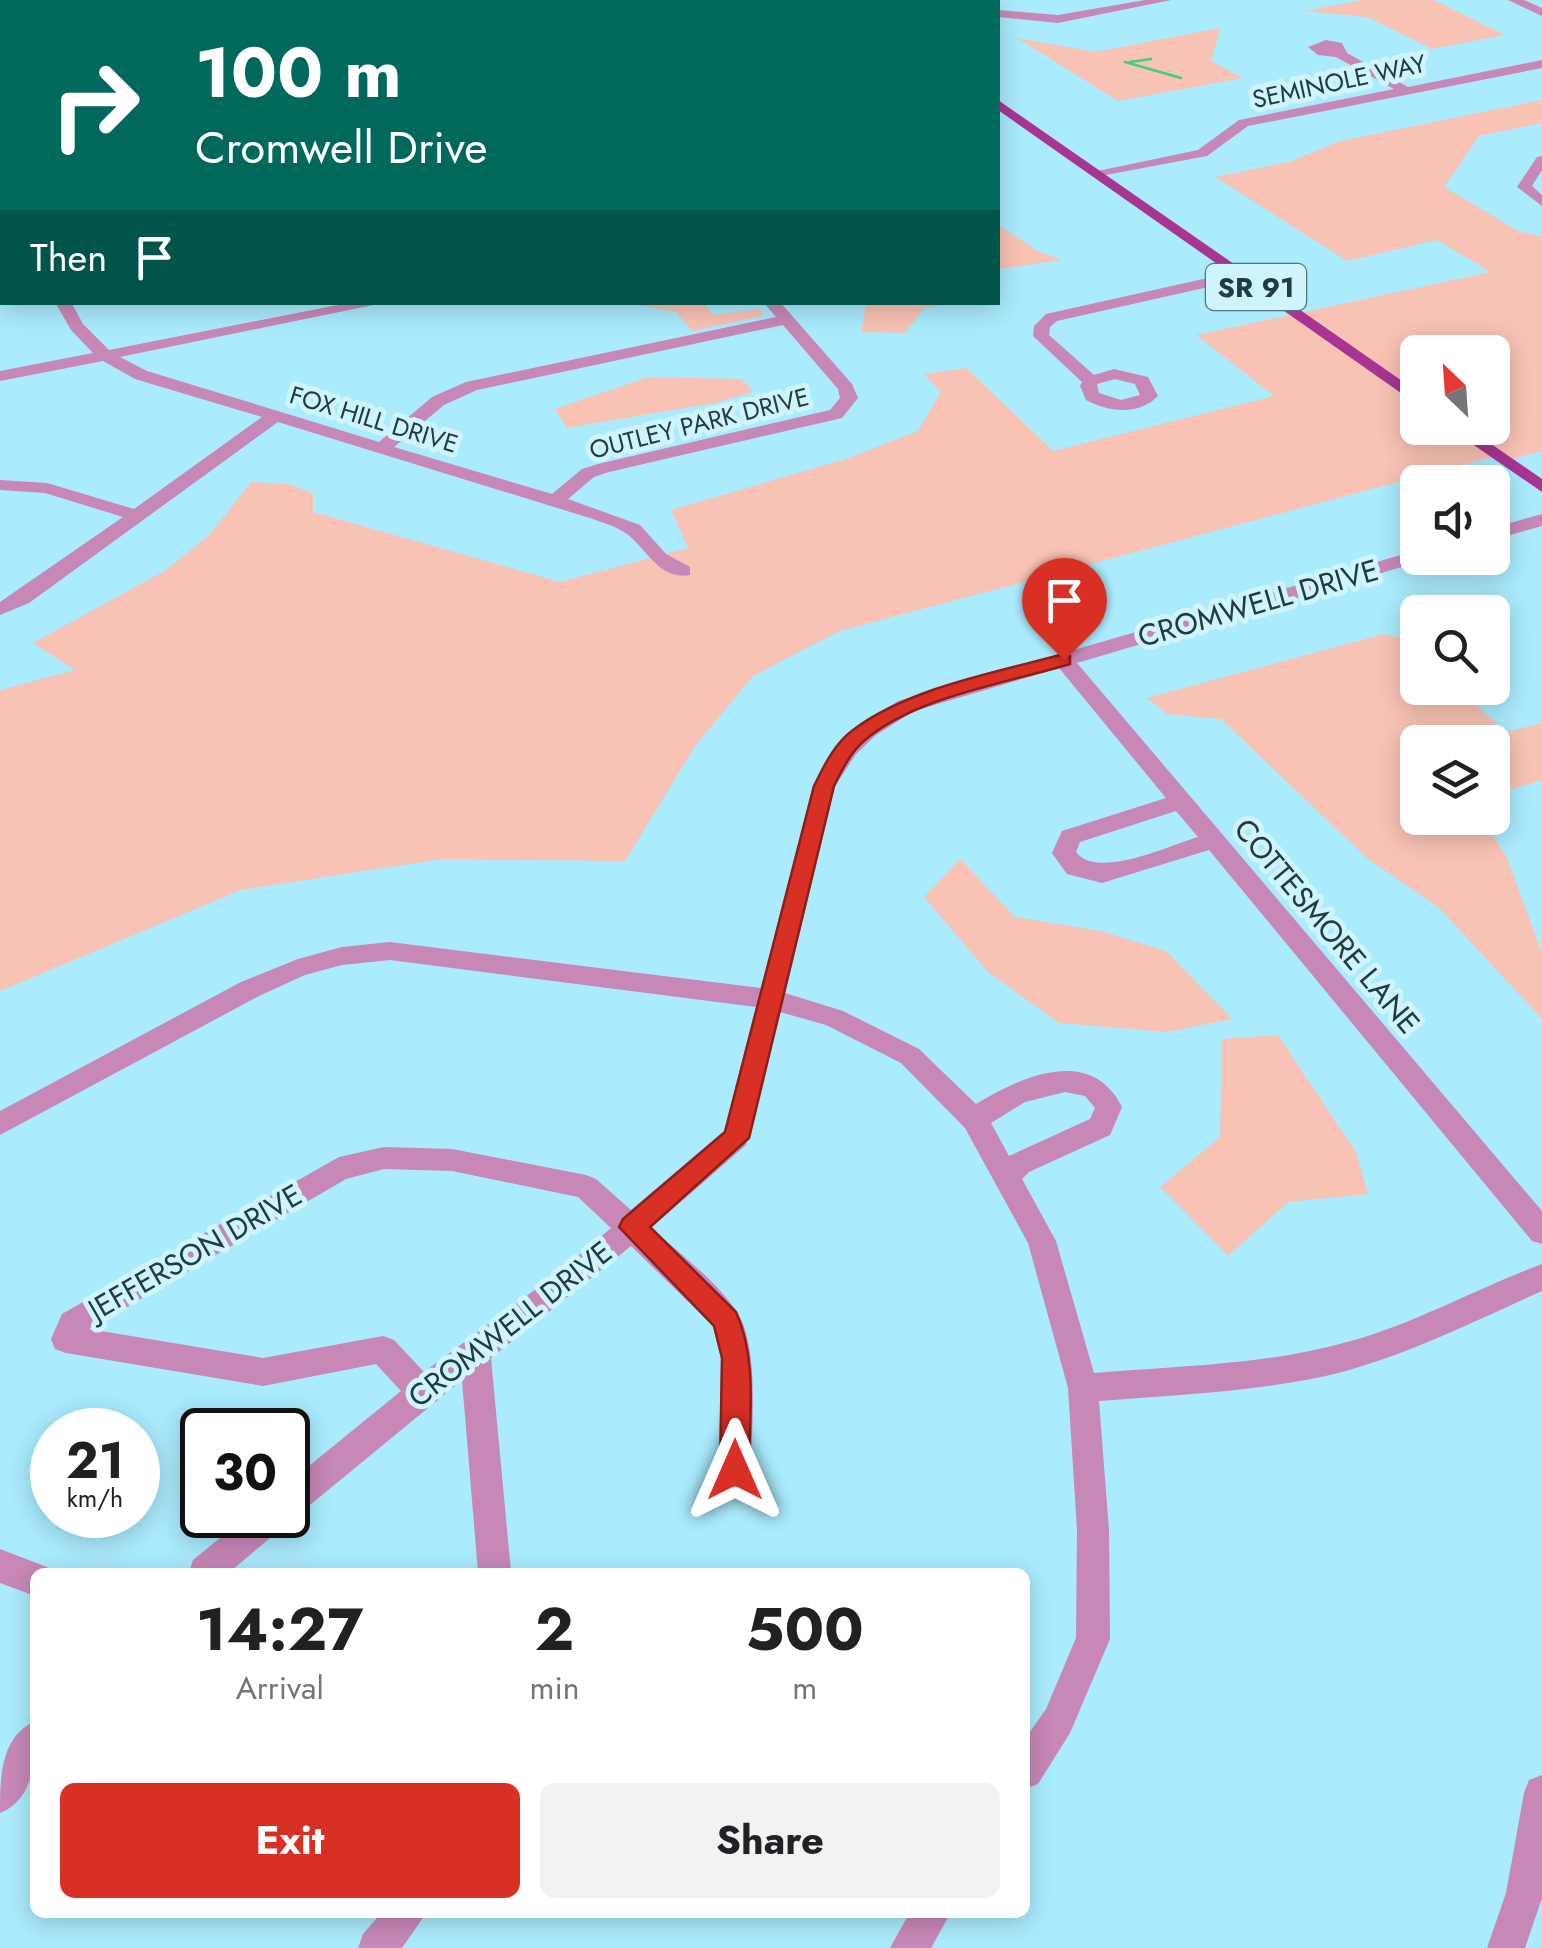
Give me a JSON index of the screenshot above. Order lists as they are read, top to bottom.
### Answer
{
  "streets": {
    "main road": ["SR 91"],
    "street": [
      "SEMINOLE WAY",
      "FOX HILL DRIVE",
      "OUTLEY PARK DRIVE",
      "CROMWELL DRIVE",
      "COTTESMORE LANE",
      "JEFFERSON DRIVE"
    ]
  },
  "crossings": [
    ["SEMINOLE WAY", "SR 91"],
    ["FOX HILL DRIVE", "OUTLEY PARK DRIVE"],
    ["CROMWELL DRIVE", "COTTESMORE LANE"],
    ["CROMWELL DRIVE", "JEFFERSON DRIVE"]
  ],
  "north": "top left",
  "page": {
    "turn": ["100 m", "Cromwell Drive"],
    "then": "Then",
    "speed": "21 km/h",
    "limit": "30",
    "eta": [
      "14:27",
      "Arrival",
      "2",
      "min",
      "500",
      "m"
    ],
    "buttons": ["Exit", "Share"]
  }
}
